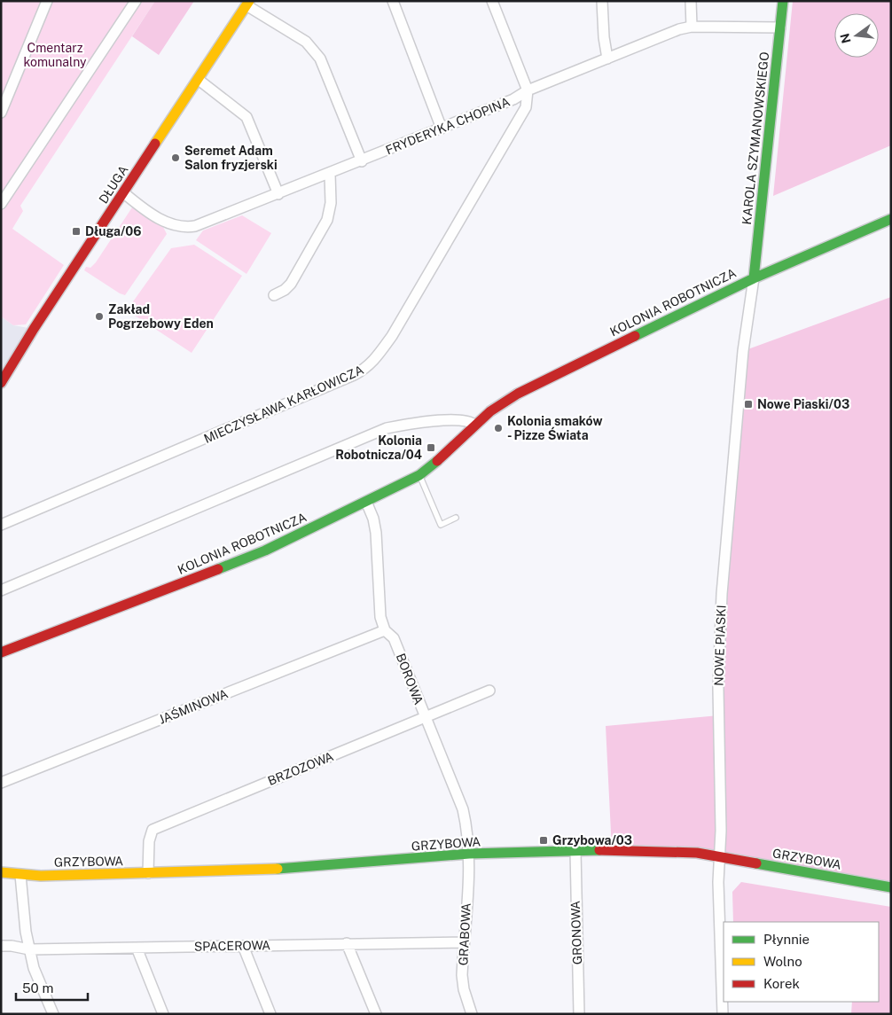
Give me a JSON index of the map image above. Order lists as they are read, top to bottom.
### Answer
{
  "streets": {
    "street": [
      "FRYDERYKA CHOPINA",
      "KAROLA SZYMANOWSKIEGO",
      "DŁUGA",
      "KOLONIA ROBOTNICZA",
      "MIECZYSŁAWA KARŁOWICZA",
      "NOWE PIASKI",
      "BOROWA",
      "JAŚMINOWA",
      "BRZOZOWA",
      "GRZYBOWA",
      "GRONOWA",
      "GRABOWA",
      "SPACEROWA"
    ]
  },
  "crossings": [
    ["FRYDERYKA CHOPINA", "KAROLA SZYMANOWSKIEGO"],
    ["FRYDERYKA CHOPINA", "DŁUGA"],
    ["FRYDERYKA CHOPINA", "MIECZYSŁAWA KARŁOWICZA"],
    ["KAROLA SZYMANOWSKIEGO", "KOLONIA ROBOTNICZA"],
    ["KAROLA SZYMANOWSKIEGO", "NOWE PIASKI"],
    ["KOLONIA ROBOTNICZA", "NOWE PIASKI"],
    ["KOLONIA ROBOTNICZA", "BOROWA"],
    ["NOWE PIASKI", "GRZYBOWA"],
    ["BOROWA", "JAŚMINOWA"],
    ["BOROWA", "BRZOZOWA"],
    ["BOROWA", "GRZYBOWA"],
    ["BOROWA", "GRABOWA"],
    ["BRZOZOWA", "GRZYBOWA"],
    ["GRZYBOWA", "GRONOWA"],
    ["GRZYBOWA", "GRABOWA"],
    ["GRABOWA", "SPACEROWA"]
  ],
  "parks": ["Cmentarz komunalny"],
  "places": {
    "other": ["Seremet Adam Salon fryzjerski", "Zakład Pogrzebowy Eden", "Kolonia smaków - Pizze Świata"],
    "transit": [
      "Długa/06",
      "Nowe Piaski/03",
      "Kolonia Robotnicza/04",
      "Grzybowa/03"
    ]
  },
  "legend": ["Płynnie", "Wolno", "Korek"],
  "scale_bar": "50 m",
  "north": "left"
}
